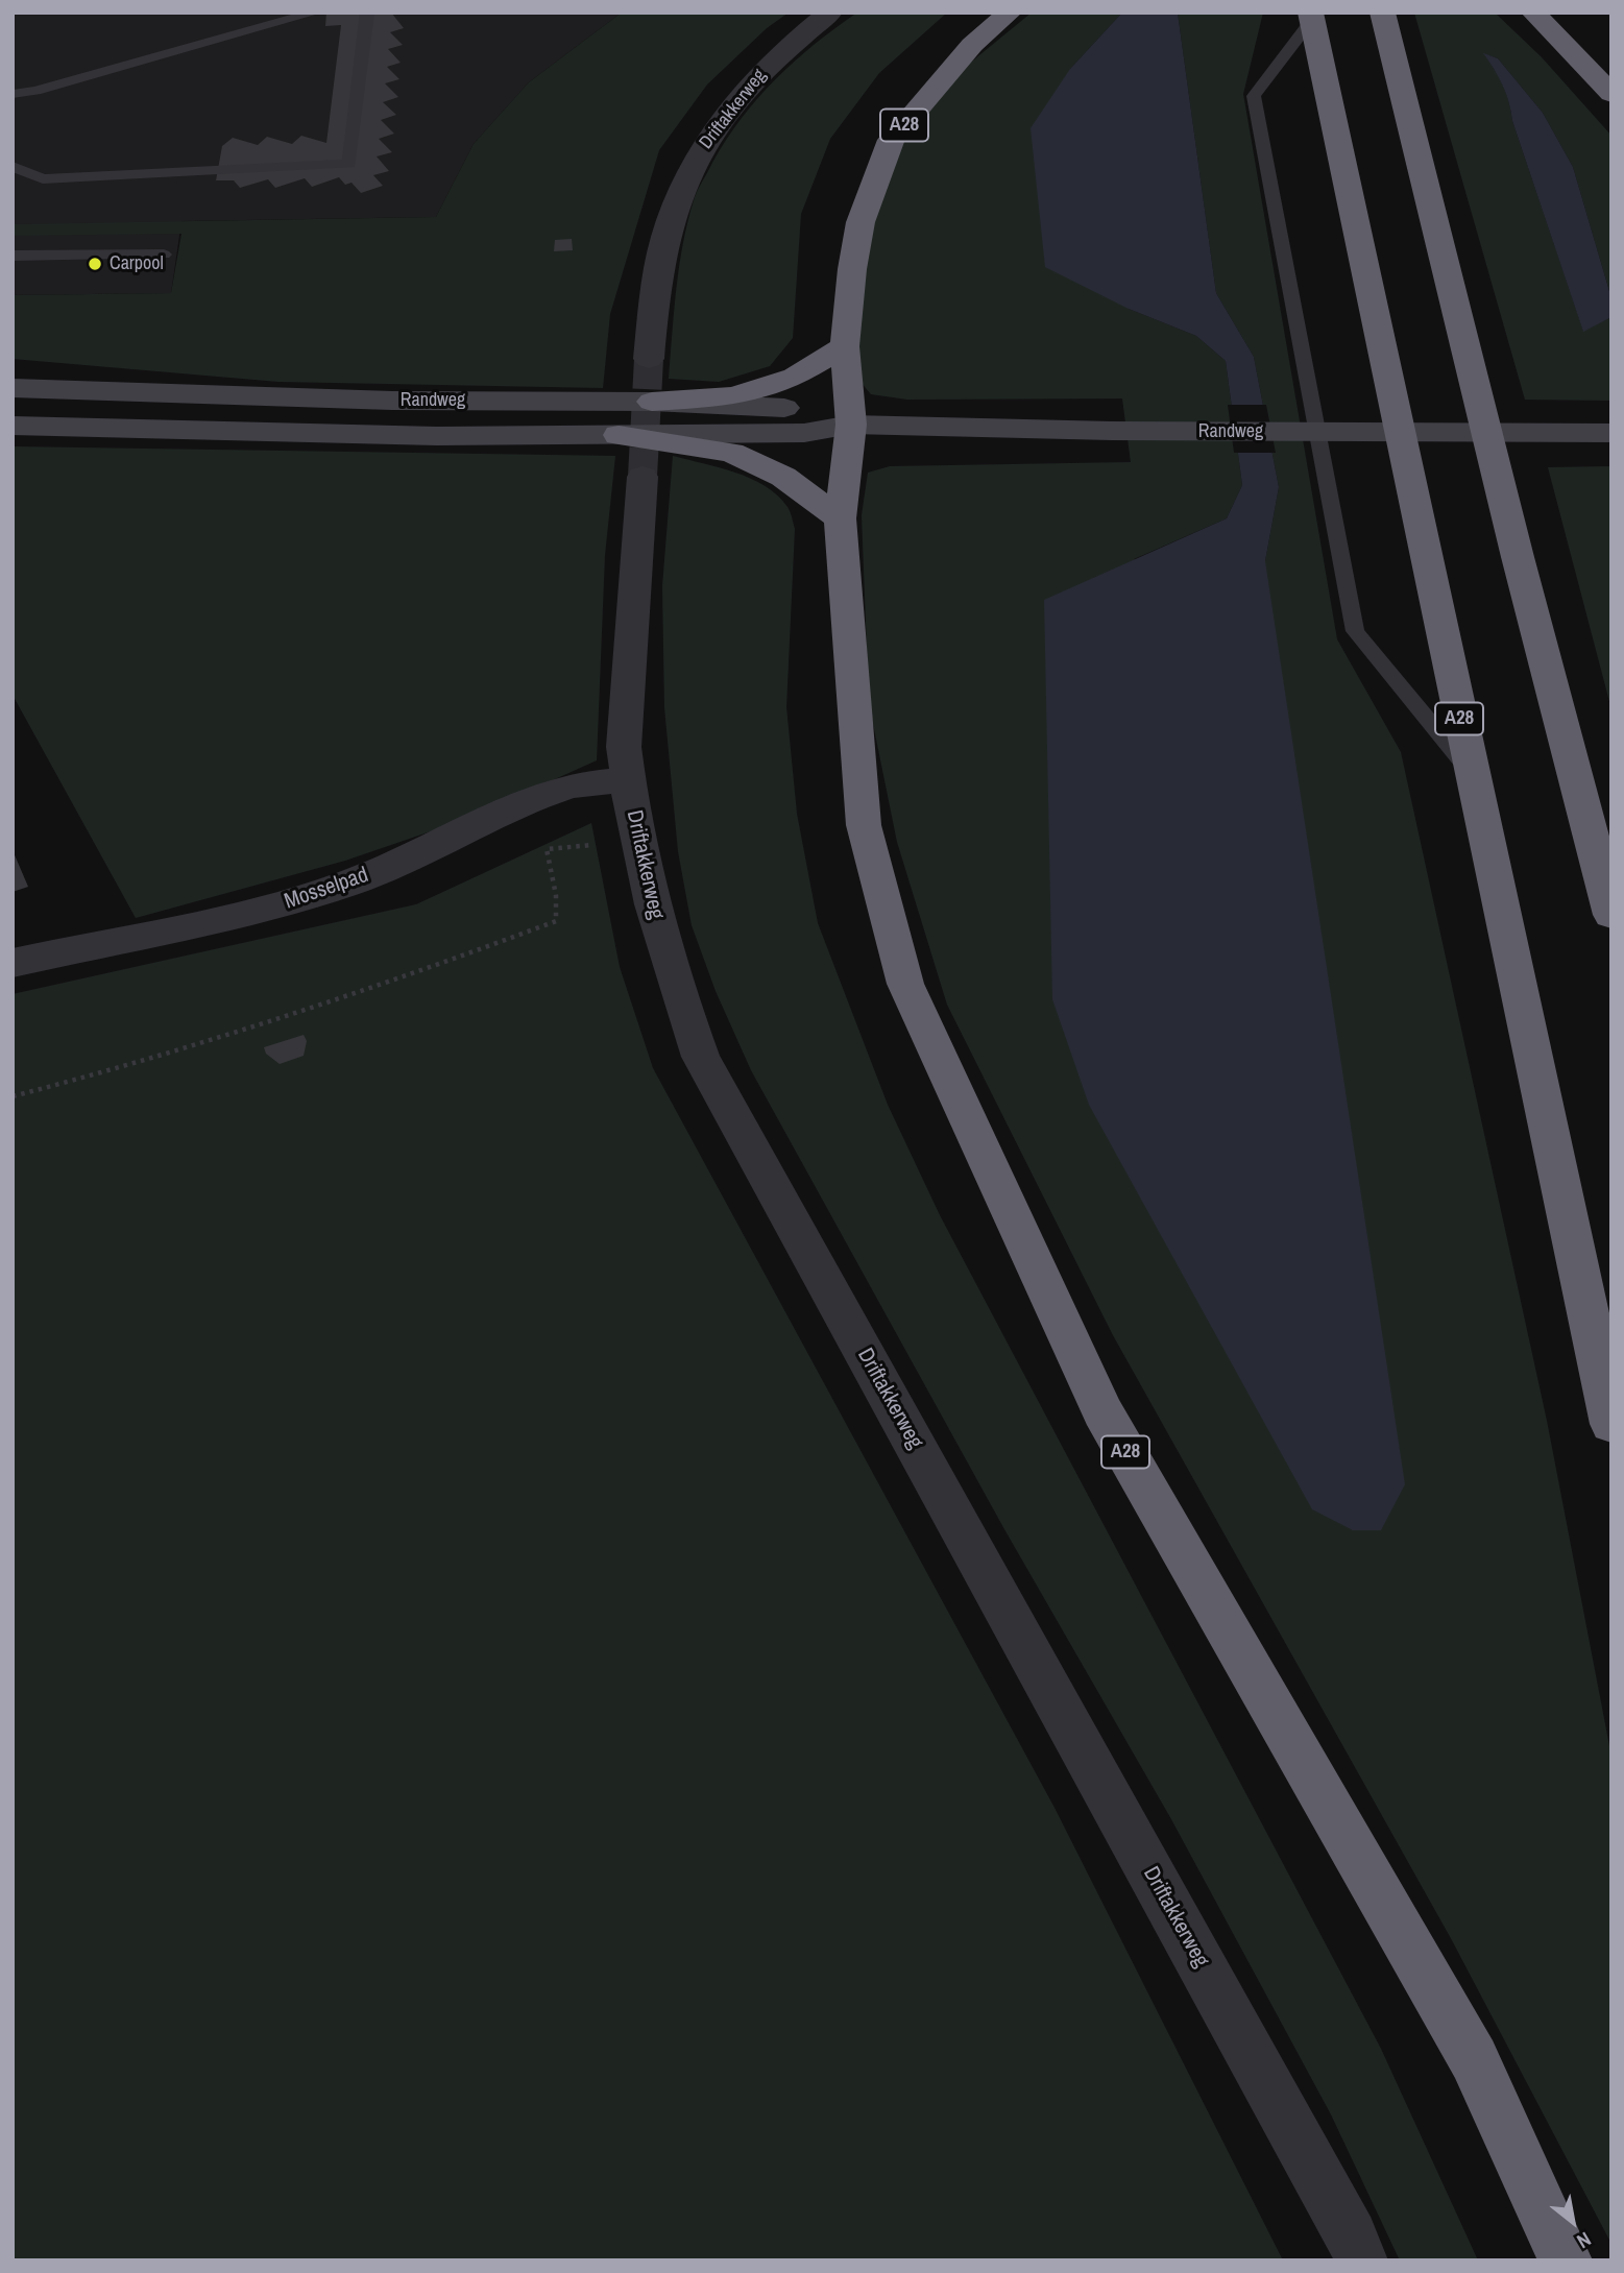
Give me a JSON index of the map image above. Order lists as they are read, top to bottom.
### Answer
{
  "streets": {
    "highway": ["A28"],
    "main road": ["Randweg"],
    "street": ["Driftakkerweg", "Mosselpad"]
  },
  "crossings": [
    ["Driftakkerweg", "Mosselpad"],
    ["A28", "Randweg"]
  ],
  "places": ["Carpool"],
  "north": "bottom right"
}
